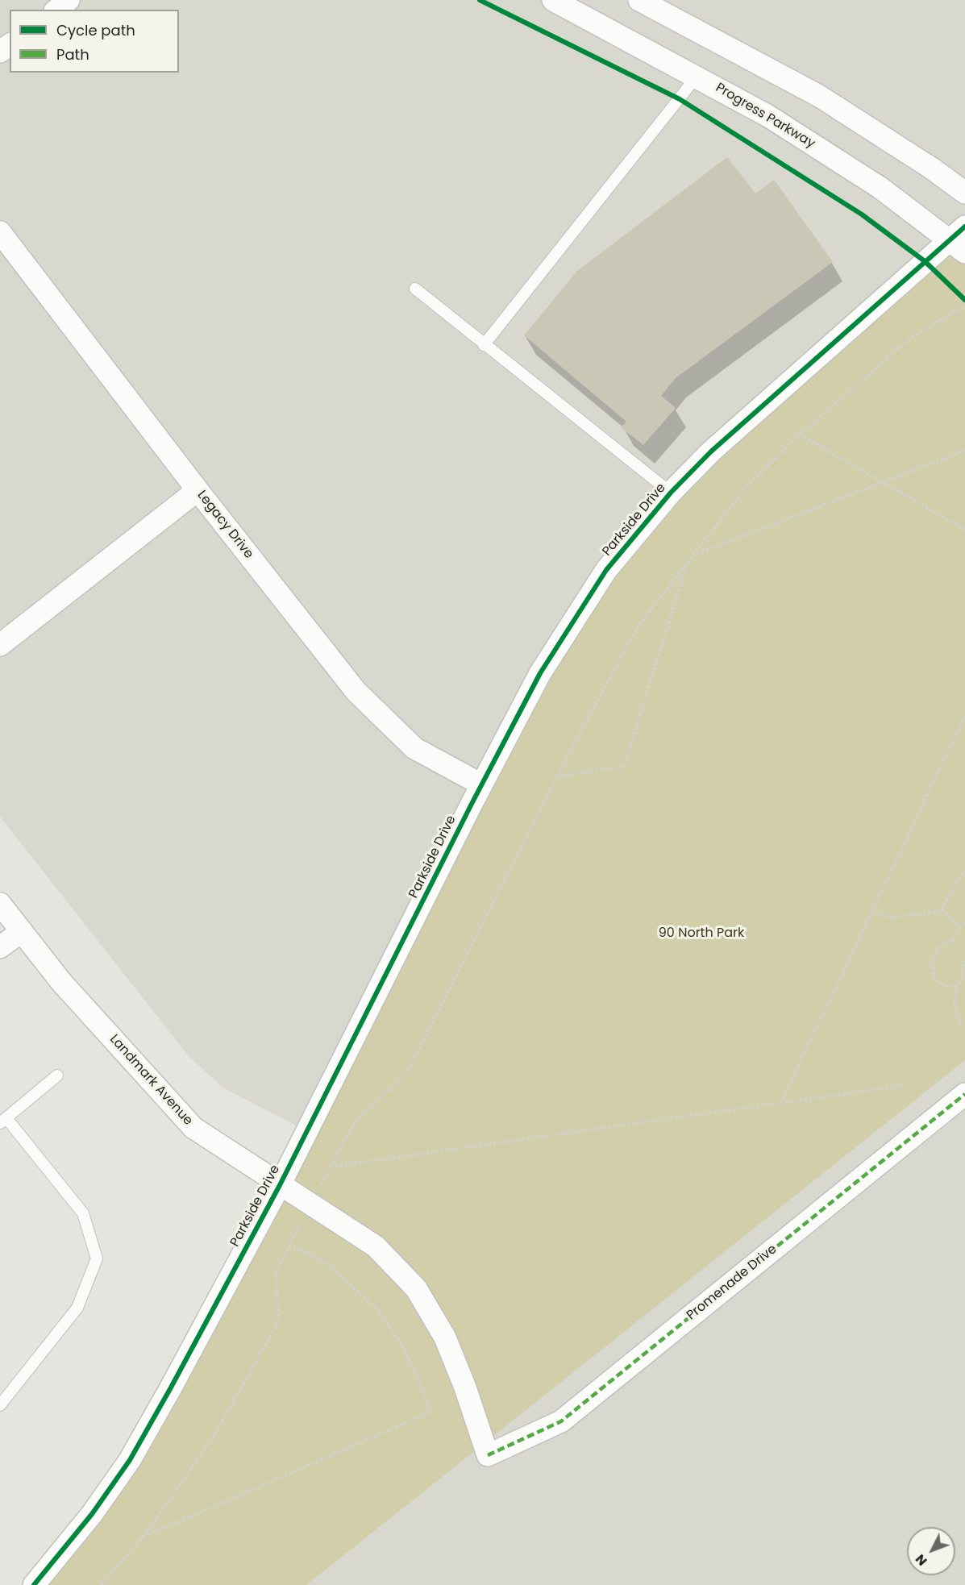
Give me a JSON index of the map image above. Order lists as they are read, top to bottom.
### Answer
{
  "streets": {
    "street": [
      "Progress Parkway",
      "Parkside Drive",
      "Legacy Drive",
      "Landmark Avenue",
      "Promenade Drive"
    ]
  },
  "crossings": [
    ["Progress Parkway", "Parkside Drive"],
    ["Parkside Drive", "Legacy Drive"],
    ["Parkside Drive", "Landmark Avenue"],
    ["Landmark Avenue", "Promenade Drive"]
  ],
  "parks": ["90 North Park"],
  "legend": ["Cycle path", "Path"],
  "north": "bottom left"
}
